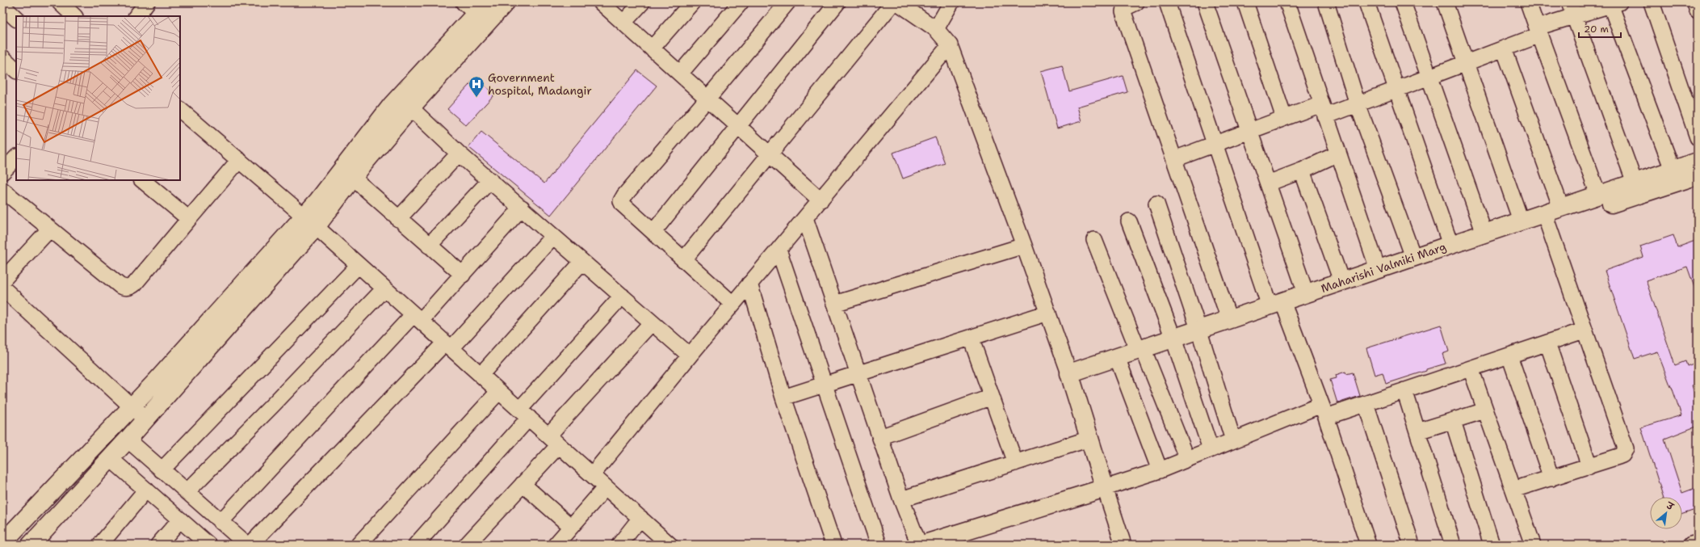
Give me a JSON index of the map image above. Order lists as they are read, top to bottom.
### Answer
{
  "streets": {
    "street": ["Maharishi Valmiki Marg"]
  },
  "places": {
    "hospital": ["Government hospital, Madangir"]
  },
  "scale_bar": "20 m",
  "north": "top right"
}
